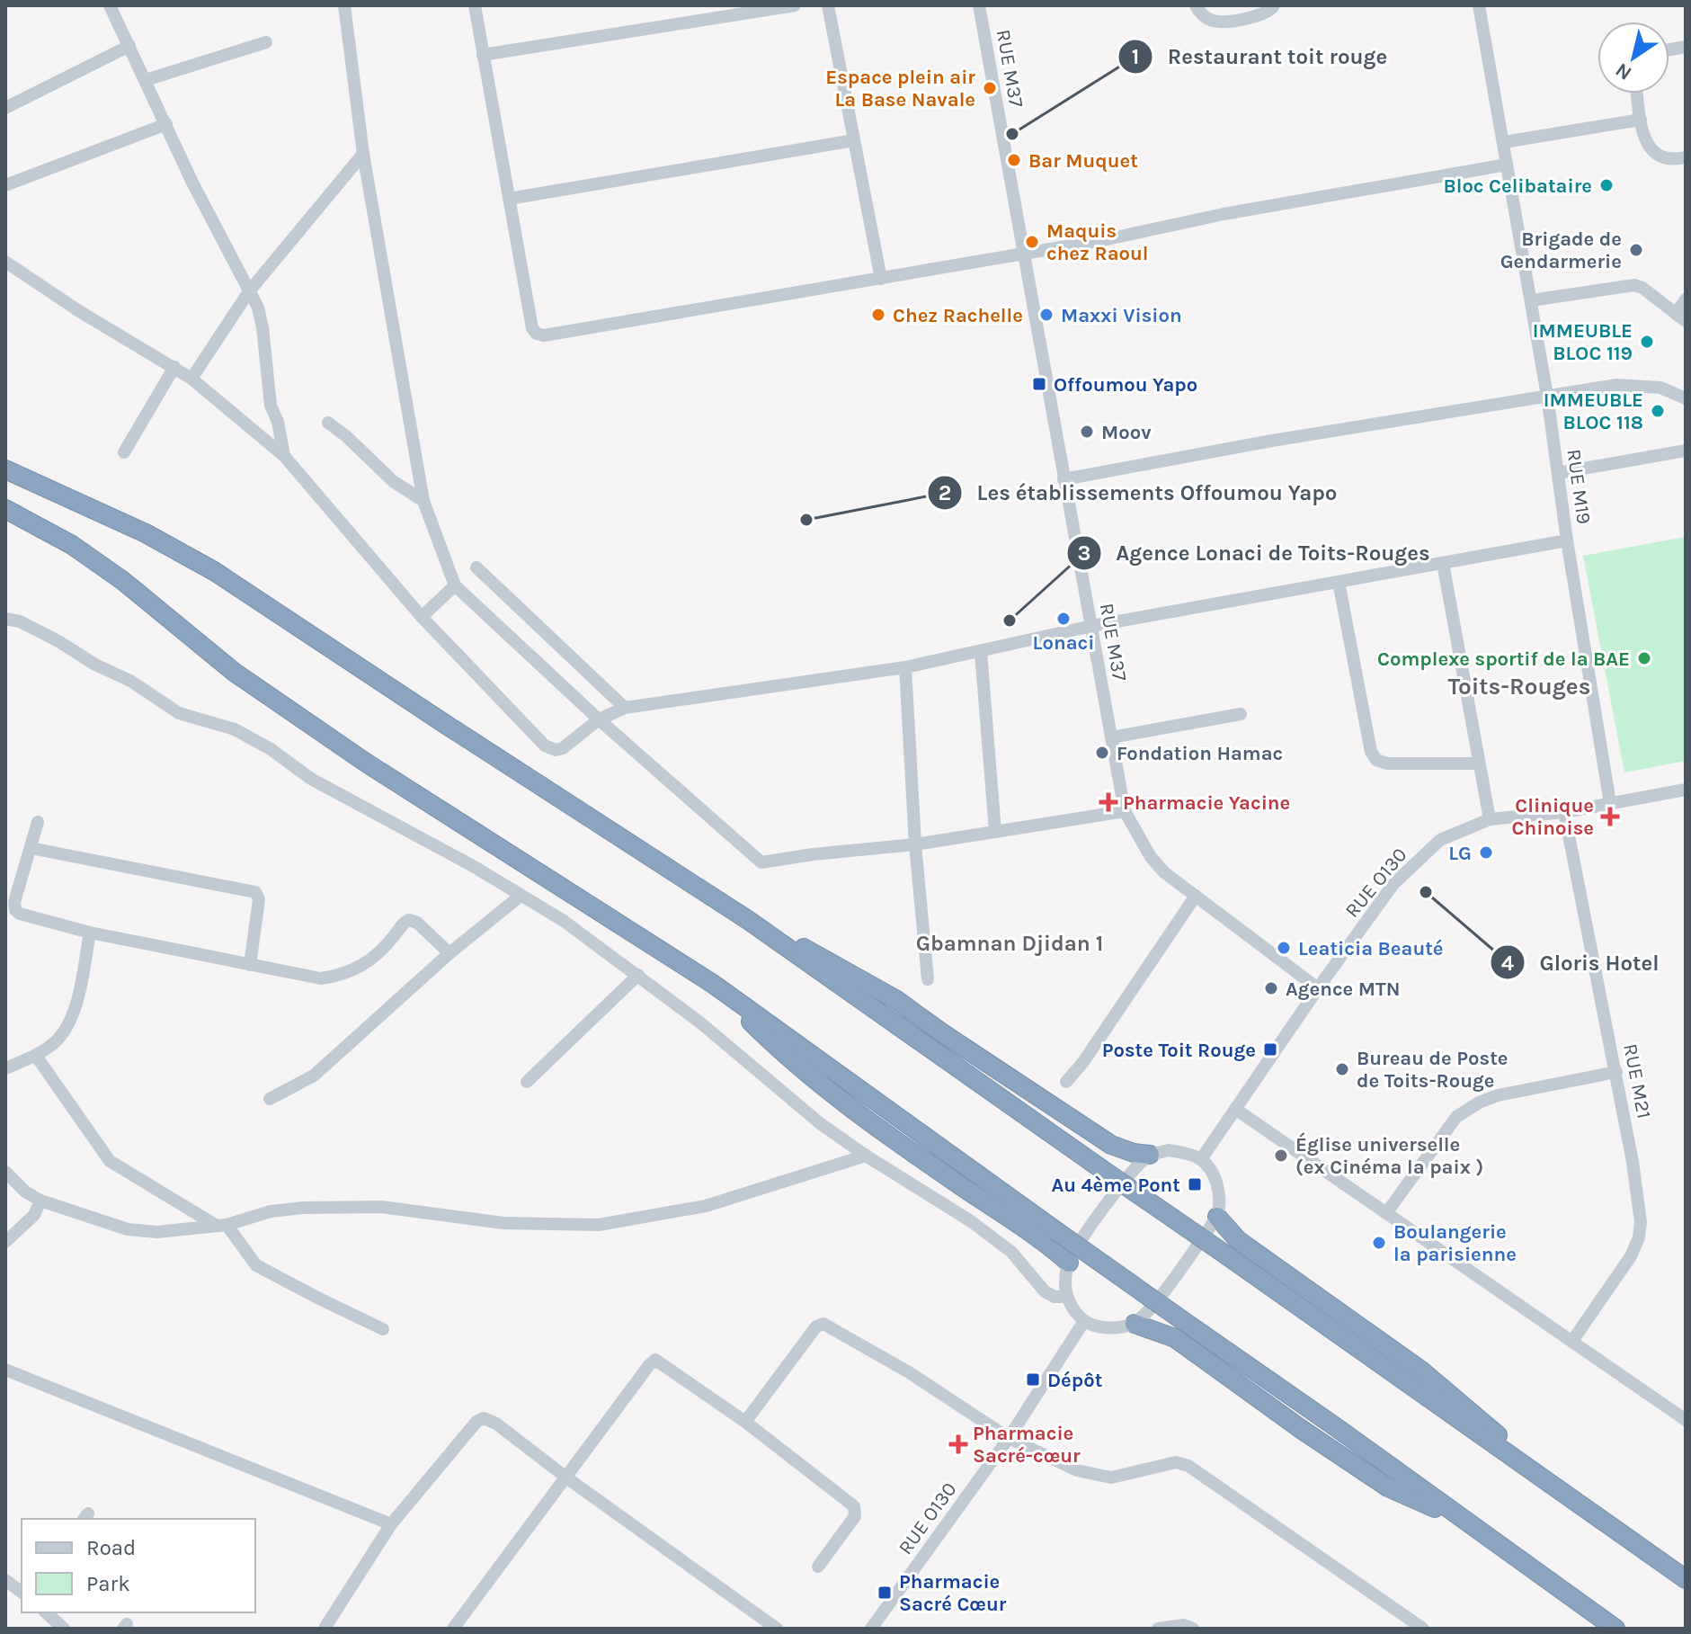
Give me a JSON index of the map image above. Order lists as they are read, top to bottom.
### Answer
{
  "streets": {
    "street": [
      "RUE M37",
      "RUE M19",
      "RUE O130",
      "RUE M21"
    ]
  },
  "crossings": [
    ["RUE M37", "RUE O130"],
    ["RUE M19", "RUE O130"],
    ["RUE O130", "RUE M21"]
  ],
  "districts": ["Toits-Rouges", "Gbamnan Djidan 1"],
  "places": {
    "other": [
      "Espace plein air La Base Navale",
      "Restaurant toit rouge",
      "Bar Muquet",
      "Bloc Celibataire",
      "Maquis chez Raoul",
      "Brigade de Gendarmerie",
      "Chez Rachelle",
      "Maxxi Vision",
      "IMMEUBLE BLOC 119",
      "IMMEUBLE BLOC 118",
      "Moov",
      "Les établissements Offoumou Yapo",
      "Lonaci",
      "Agence Lonaci de Toits-Rouges",
      "Complexe sportif de la BAE",
      "Fondation Hamac",
      "LG",
      "Gloris Hotel",
      "Leaticia Beauté",
      "Agence MTN",
      "Bureau de Poste de Toits-Rouge",
      "Église universelle (ex Cinéma la paix )",
      "Boulangerie la parisienne"
    ],
    "transit": [
      "Offoumou Yapo",
      "Poste Toit Rouge",
      "Au 4ème Pont",
      "Dépôt",
      "Pharmacie Sacré Cœur"
    ],
    "health": ["Pharmacie Yacine", "Clinique Chinoise", "Pharmacie Sacré-cœur"]
  },
  "legend": ["Road", "Park"],
  "north": "bottom left"
}
